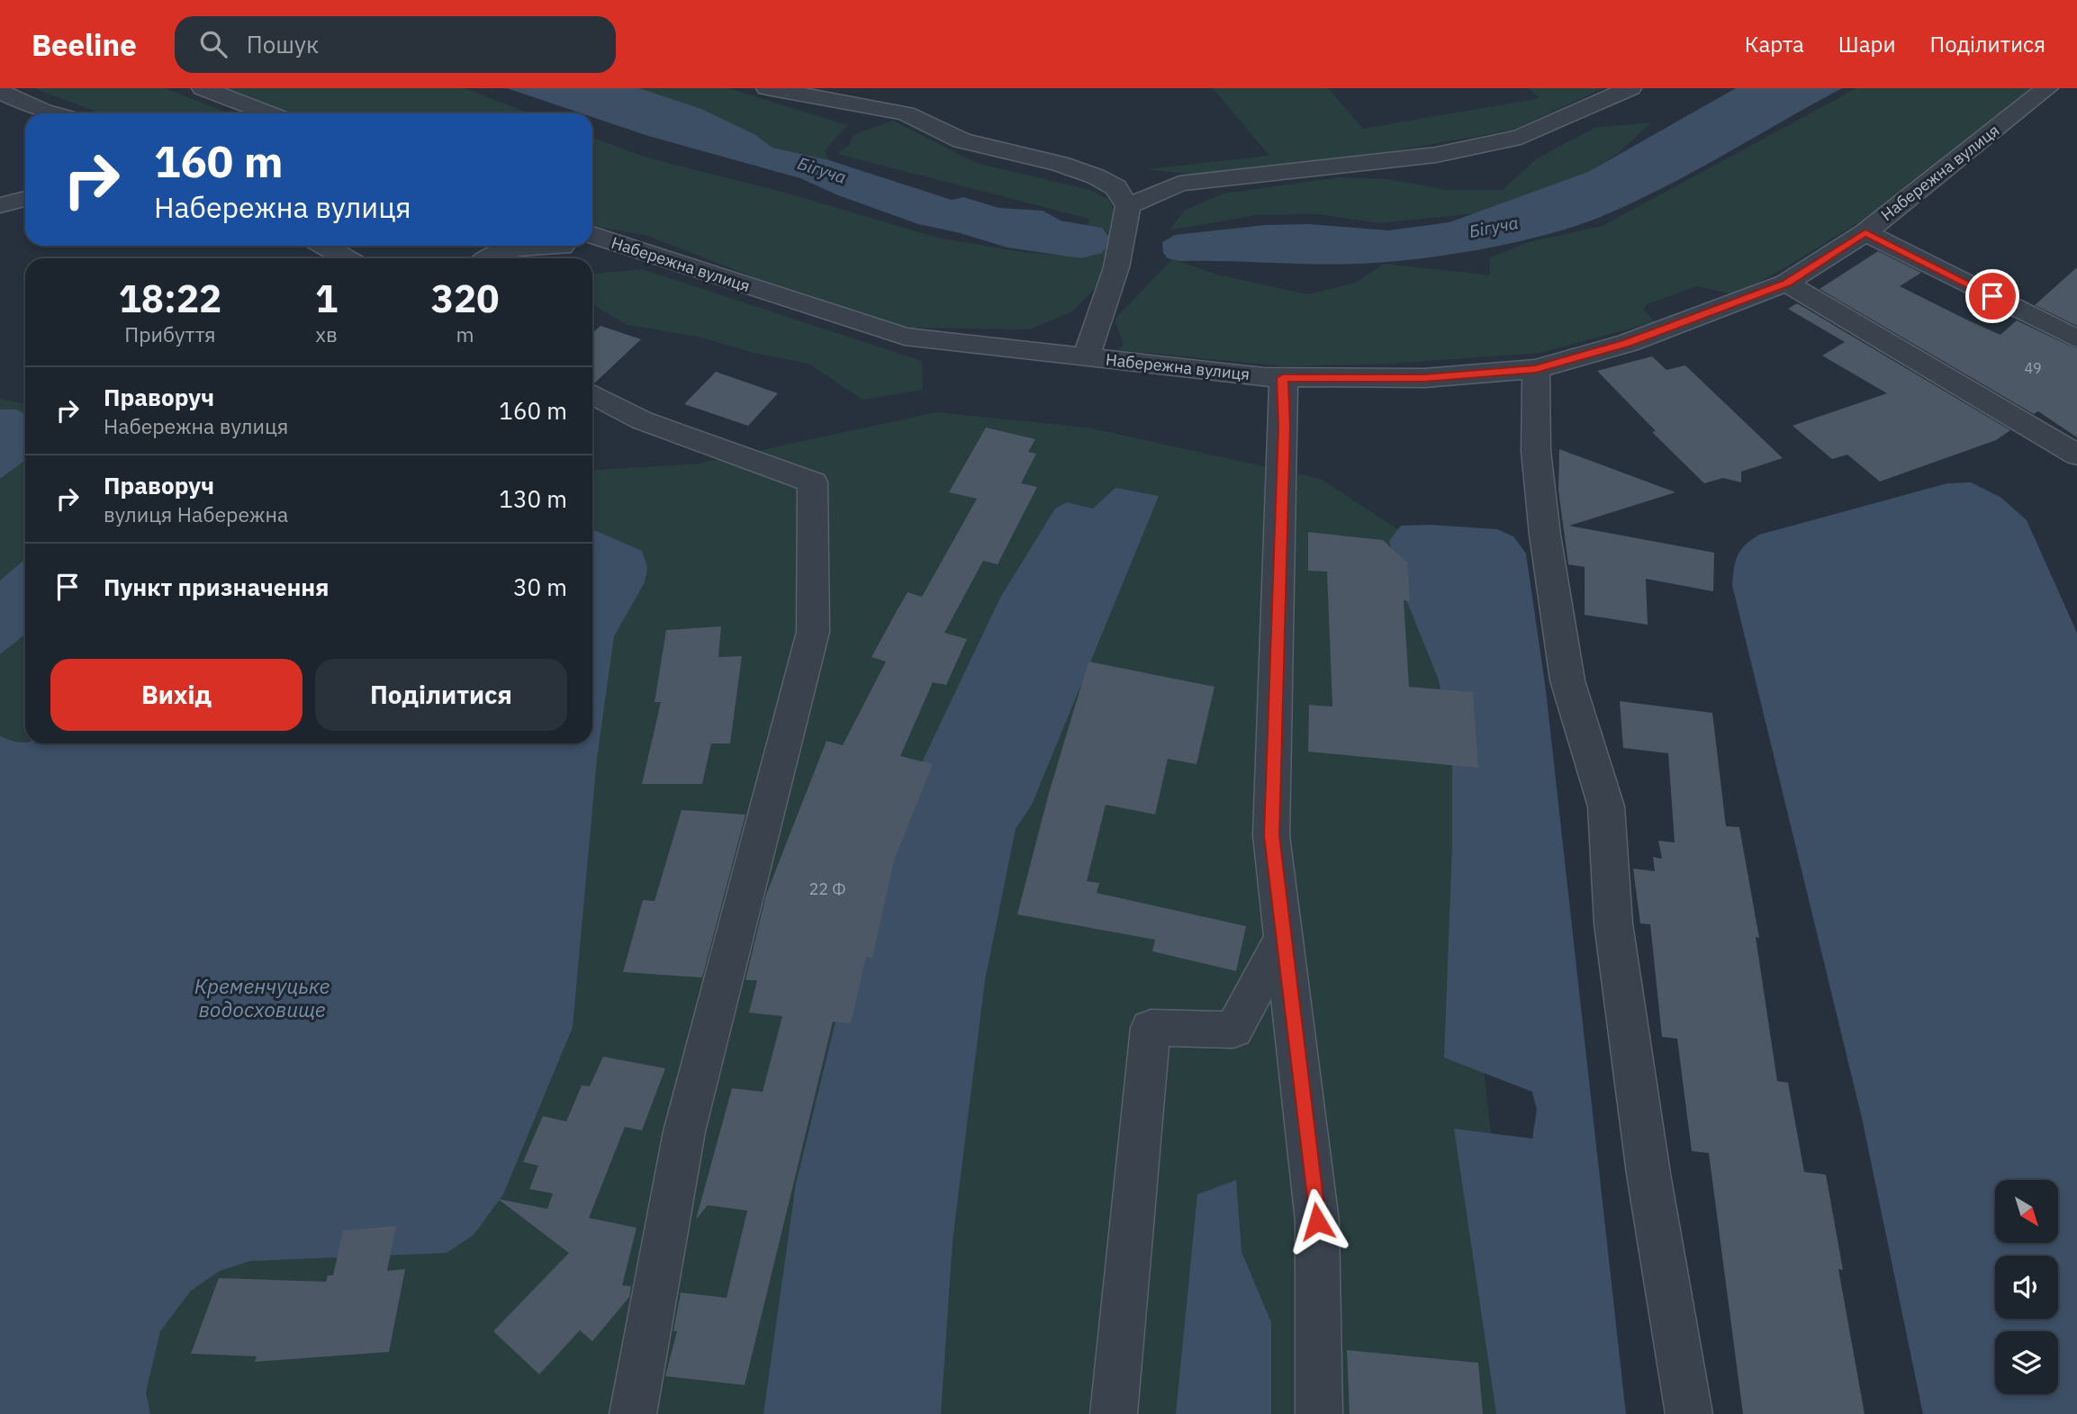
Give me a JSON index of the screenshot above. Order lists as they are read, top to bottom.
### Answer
{
  "streets": {
    "street": ["Набережна вулиця"]
  },
  "water": ["Бігуча", "Кременчуцьке водосховище"],
  "house_numbers": ["49", "22 Ф"],
  "north": "bottom right",
  "page": {
    "header": "Beeline",
    "search": "Пошук",
    "nav": ["Карта", "Шари", "Поділитися"],
    "turn": ["160 m", "Набережна вулиця"],
    "eta": [
      "18:22",
      "Прибуття",
      "1",
      "хв",
      "320",
      "m"
    ],
    "list": [
      {
        "name": "Праворуч",
        "note": "Набережна вулиця",
        "value": "160 m"
      },
      {
        "name": "Праворуч",
        "note": "вулиця Набережна",
        "value": "130 m"
      },
      {
        "name": "Пункт призначення",
        "value": "30 m"
      }
    ],
    "buttons": ["Вихід", "Поділитися"]
  }
}
